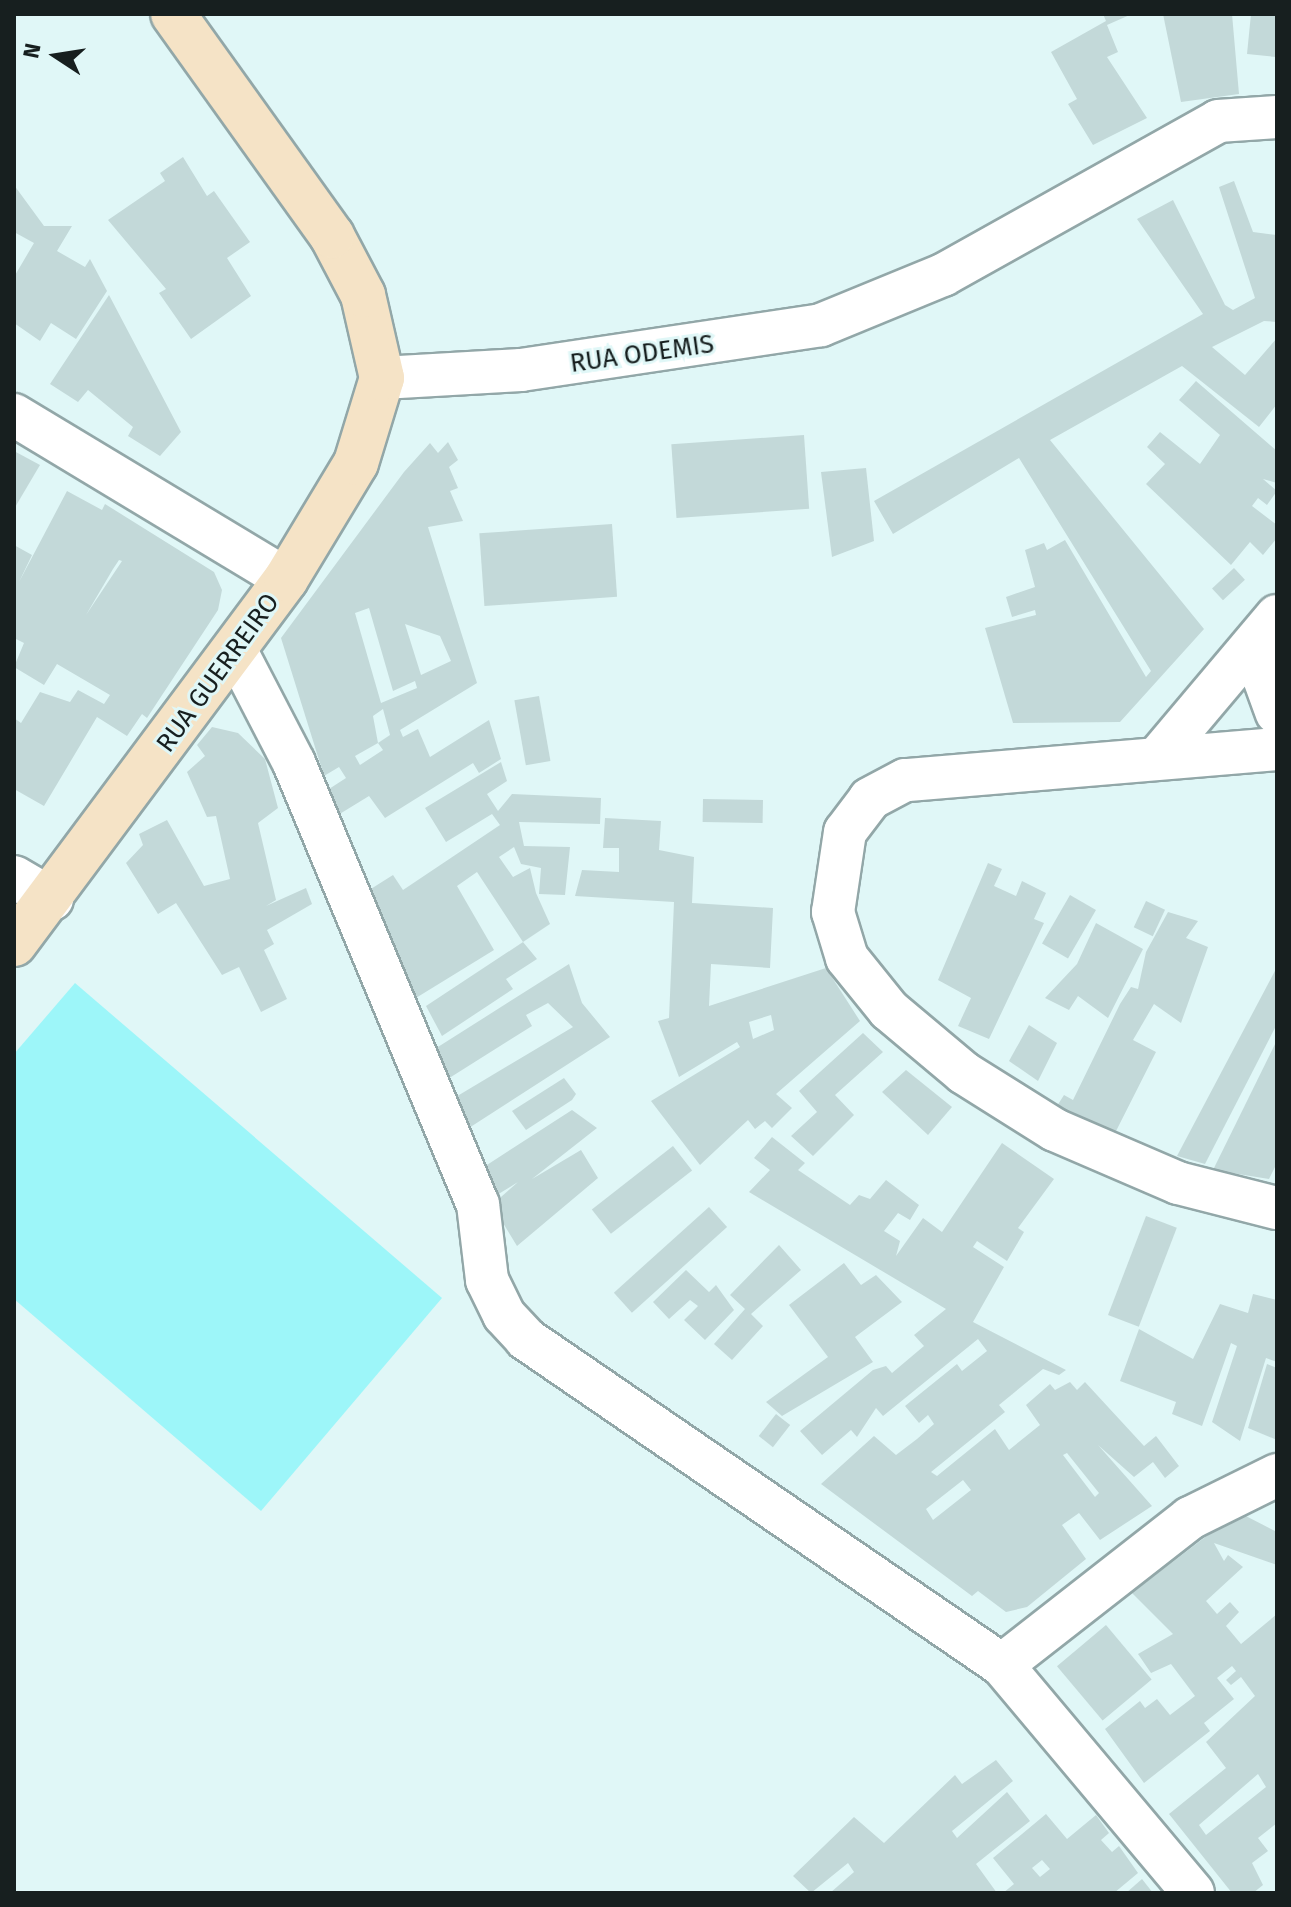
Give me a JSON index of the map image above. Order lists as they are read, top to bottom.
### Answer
{
  "streets": {
    "street": ["RUA ODEMIS", "RUA GUERREIRO"]
  },
  "crossings": [
    ["RUA ODEMIS", "RUA GUERREIRO"]
  ],
  "north": "left"
}
